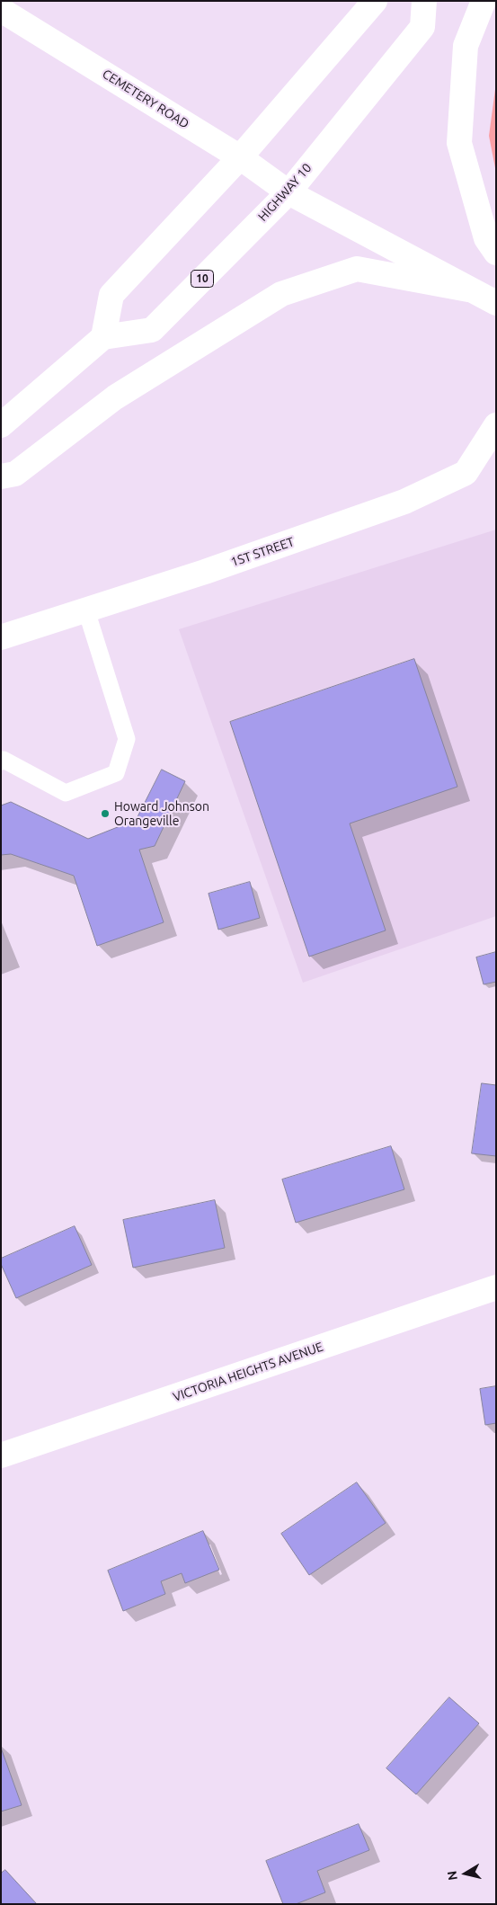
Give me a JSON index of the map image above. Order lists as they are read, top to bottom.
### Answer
{
  "streets": {
    "main road": [
      "CEMETERY ROAD",
      "HIGHWAY 10",
      "10",
      "1ST STREET",
      "VICTORIA HEIGHTS AVENUE"
    ]
  },
  "crossings": [
    ["CEMETERY ROAD", "HIGHWAY 10"]
  ],
  "places": ["Howard Johnson Orangeville"],
  "north": "left"
}
